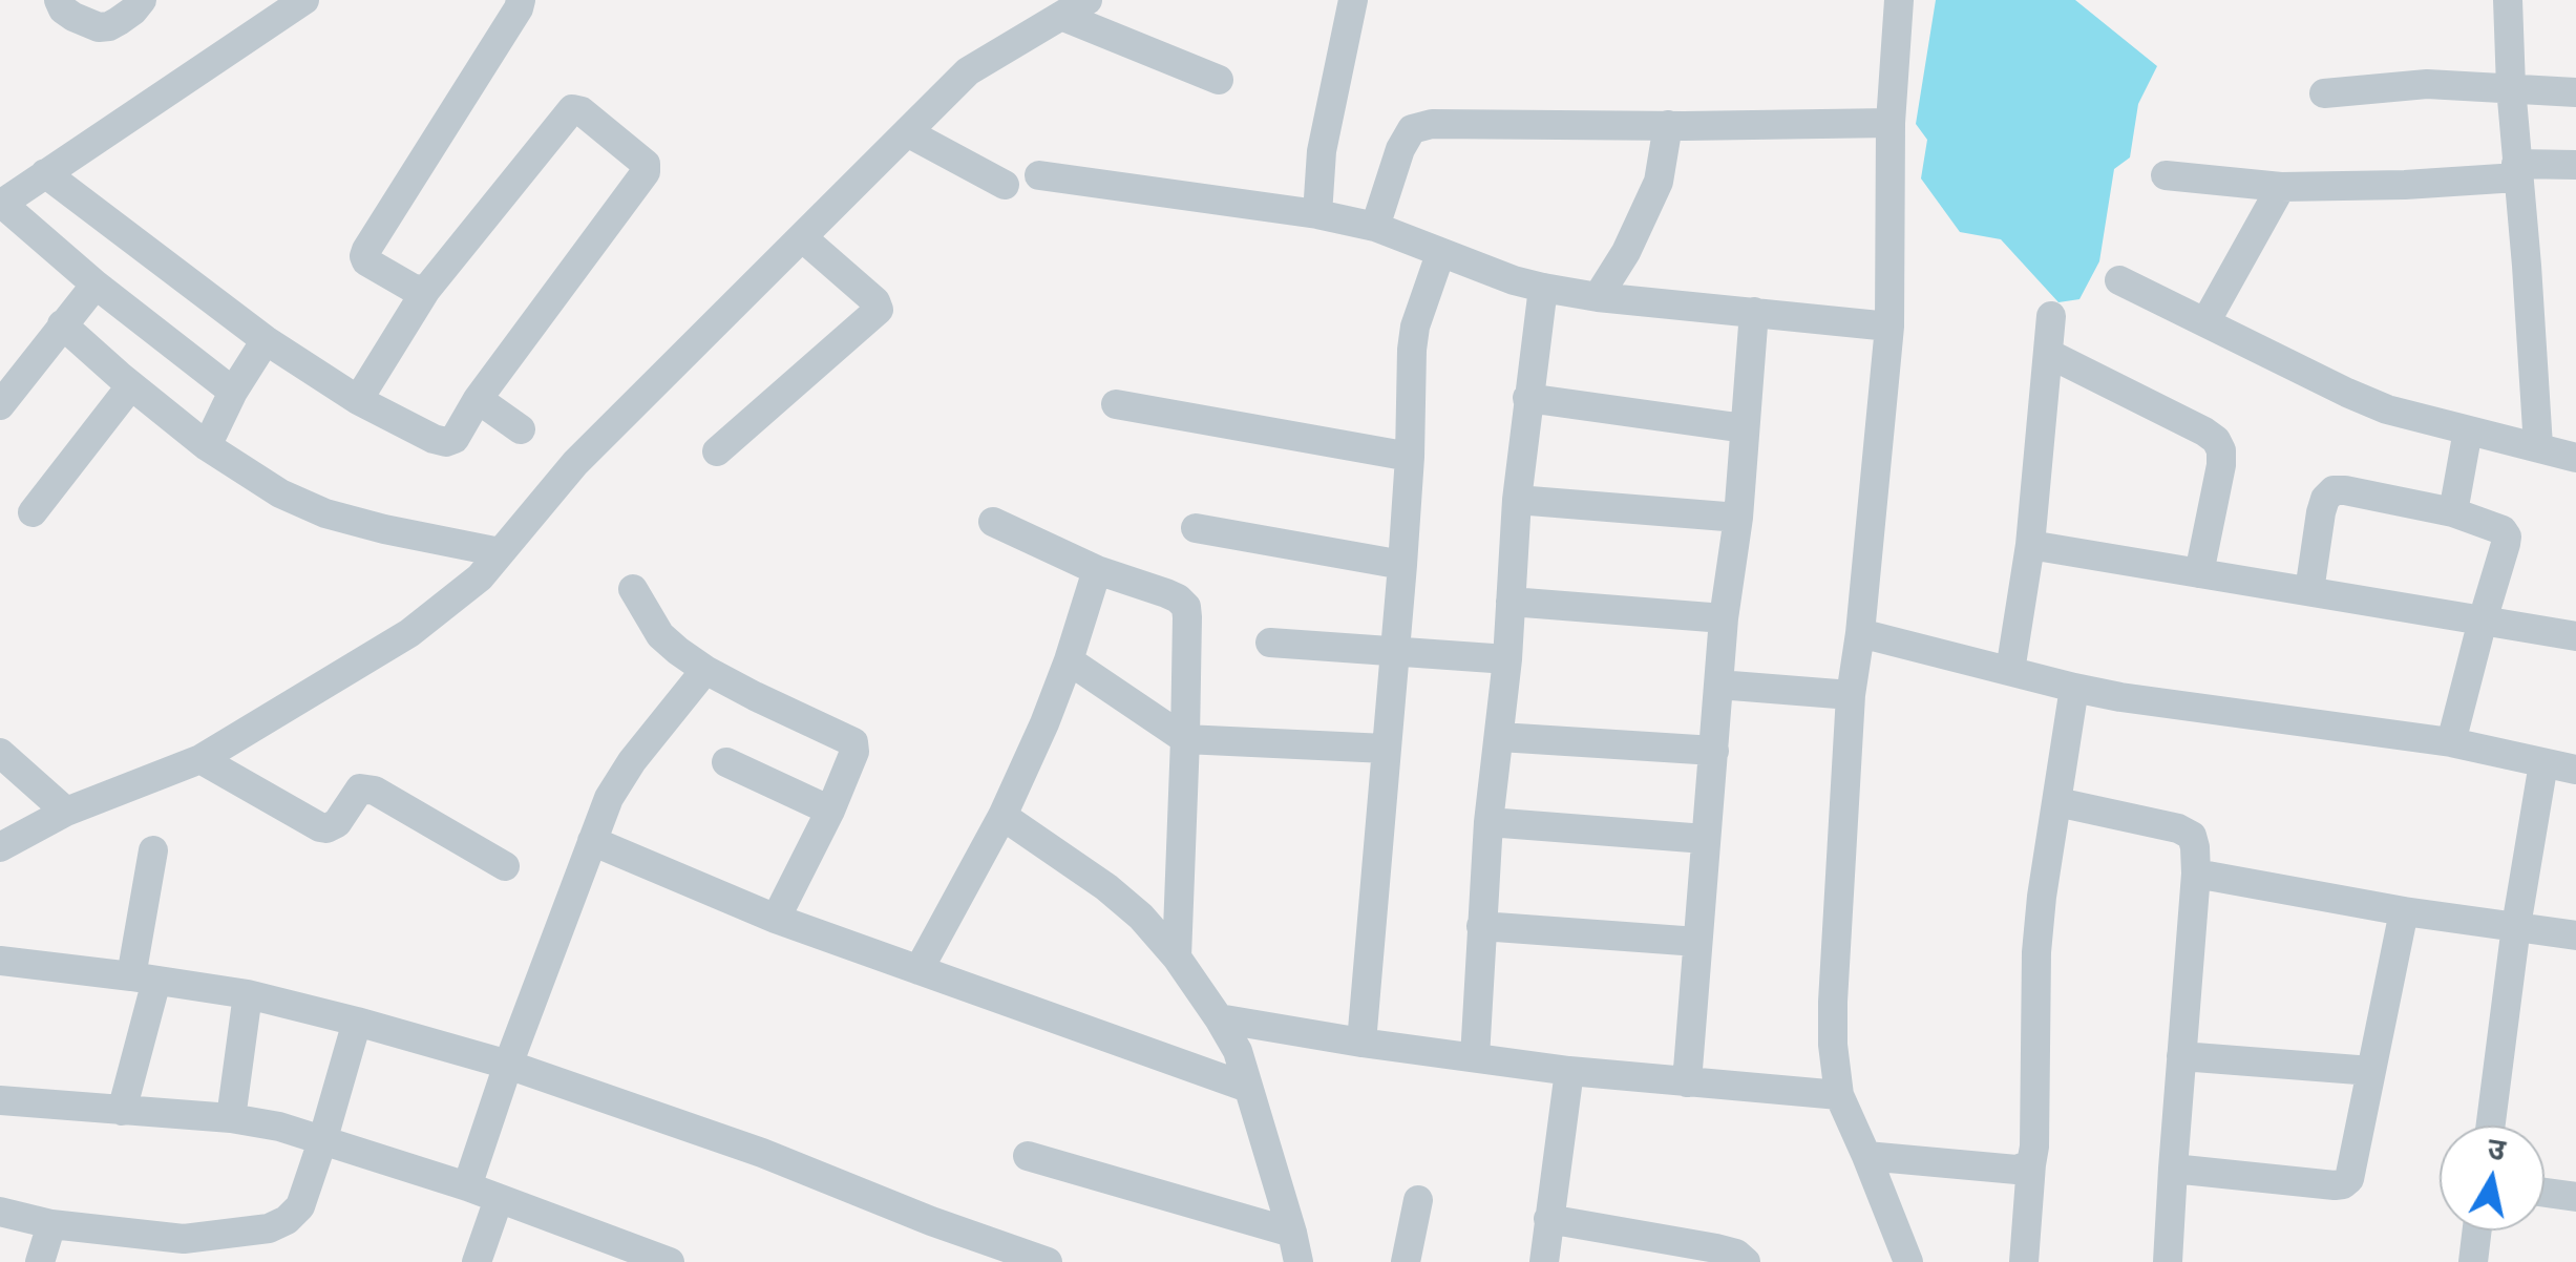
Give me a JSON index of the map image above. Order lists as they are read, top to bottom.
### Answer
{
  "north": "top"
}
